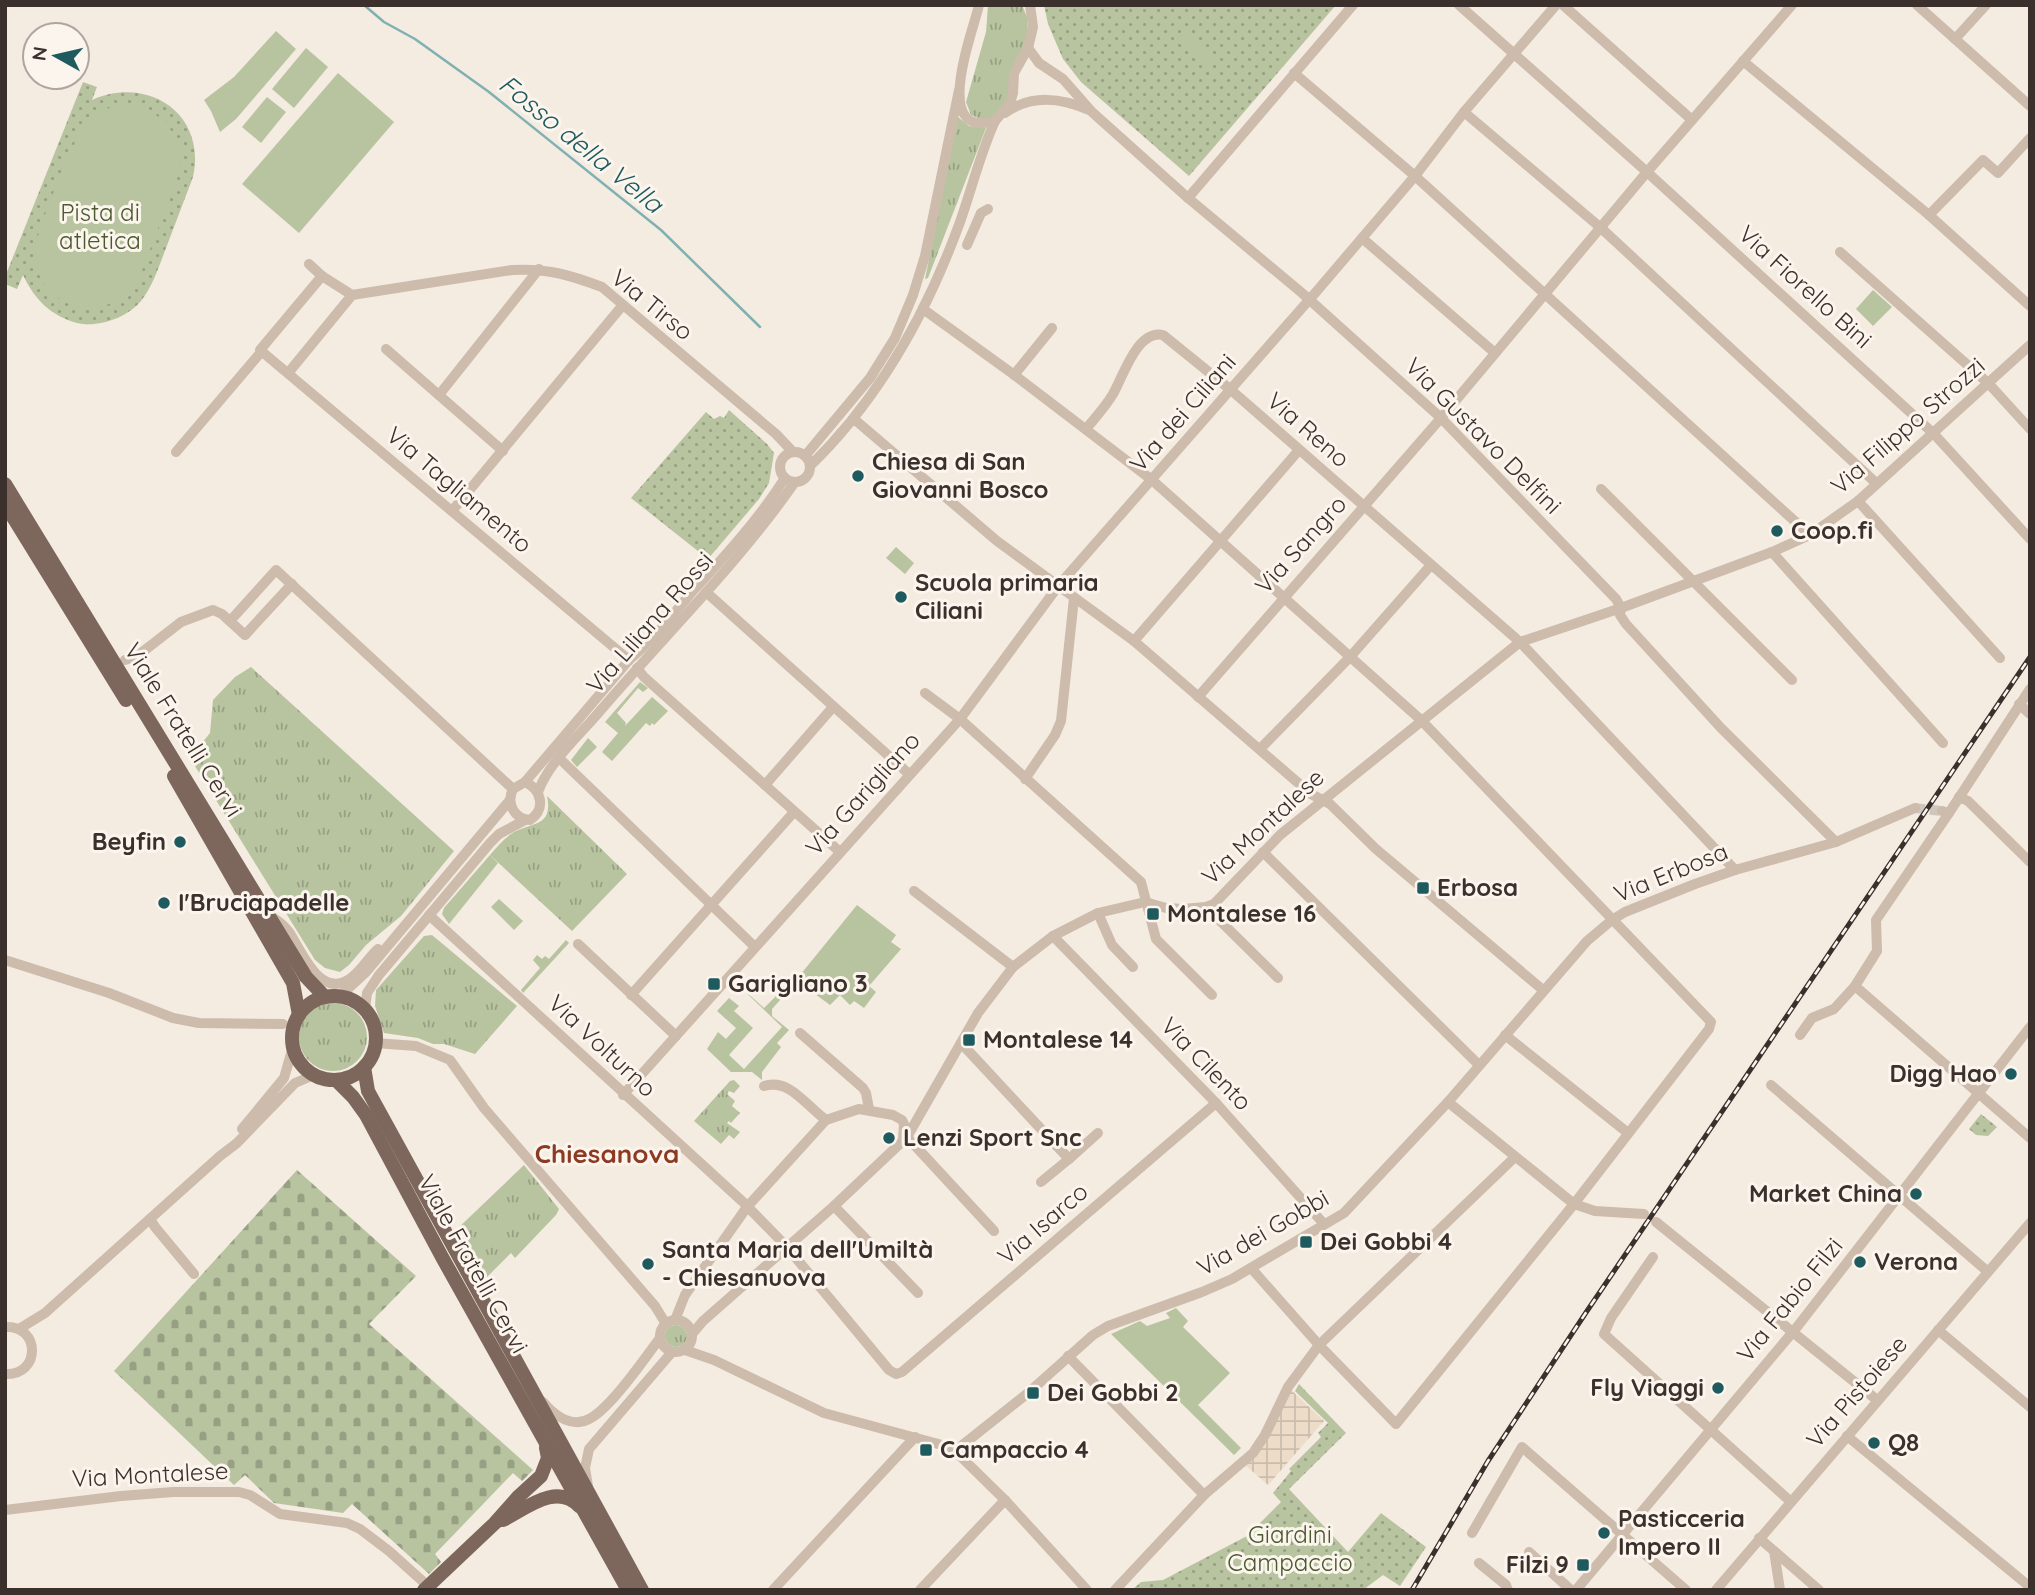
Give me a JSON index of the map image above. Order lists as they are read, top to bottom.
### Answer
{
  "streets": {
    "main road": ["Viale Fratelli Cervi", "Via Montalese"],
    "street": [
      "Via Fiorello Bini",
      "Via Tirso",
      "Via dei Ciliani",
      "Via Filippo Strozzi",
      "Via Reno",
      "Via Gustavo Delfini",
      "Via Tagliamento",
      "Via Sangro",
      "Via Liliana Rossi",
      "Via Garigliano",
      "Via Erbosa",
      "Via Volturno",
      "Via Cilento",
      "Via Isarco",
      "Via dei Gobbi",
      "Via Fabio Filzi",
      "Via Pistoiese"
    ]
  },
  "crossings": [
    ["Via Fiorello Bini", "Via dei Ciliani"],
    ["Via Fiorello Bini", "Via Filippo Strozzi"],
    ["Via Fiorello Bini", "Via Sangro"],
    ["Via dei Ciliani", "Via Reno"],
    ["Via dei Ciliani", "Via Gustavo Delfini"],
    ["Via dei Ciliani", "Via Garigliano"],
    ["Via Filippo Strozzi", "Via Gustavo Delfini"],
    ["Via Filippo Strozzi", "Via Montalese"],
    ["Via Reno", "Via Sangro"],
    ["Via Reno", "Via Montalese"],
    ["Via Reno", "Via Erbosa"],
    ["Via Gustavo Delfini", "Via Sangro"],
    ["Via Gustavo Delfini", "Via Montalese"],
    ["Via Gustavo Delfini", "Via Erbosa"],
    ["Via Tagliamento", "Via Liliana Rossi"],
    ["Via Tagliamento", "Via Garigliano"],
    ["Via Garigliano", "Via Volturno"],
    ["Via Montalese", "Via Volturno"],
    ["Via Montalese", "Via Cilento"],
    ["Via Erbosa", "Via dei Gobbi"],
    ["Via Volturno", "Via Isarco"],
    ["Via Cilento", "Via Isarco"],
    ["Via Cilento", "Via dei Gobbi"]
  ],
  "districts": ["Chiesanova"],
  "water": ["Fosso della Vella"],
  "parks": ["Pista di atletica", "Giardini Campaccio"],
  "places": {
    "other": [
      "Chiesa di San Giovanni Bosco",
      "Coop.fi",
      "Scuola primaria Ciliani",
      "Beyfin",
      "I'Bruciapadelle",
      "Digg Hao",
      "Lenzi Sport Snc",
      "Market China",
      "Verona",
      "Santa Maria dell'Umiltà - Chiesanuova",
      "Fly Viaggi",
      "Q8",
      "Pasticceria Impero II"
    ],
    "transit": [
      "Erbosa",
      "Montalese 16",
      "Garigliano 3",
      "Montalese 14",
      "Dei Gobbi 4",
      "Dei Gobbi 2",
      "Campaccio 4",
      "Filzi 9"
    ]
  },
  "north": "left"
}
